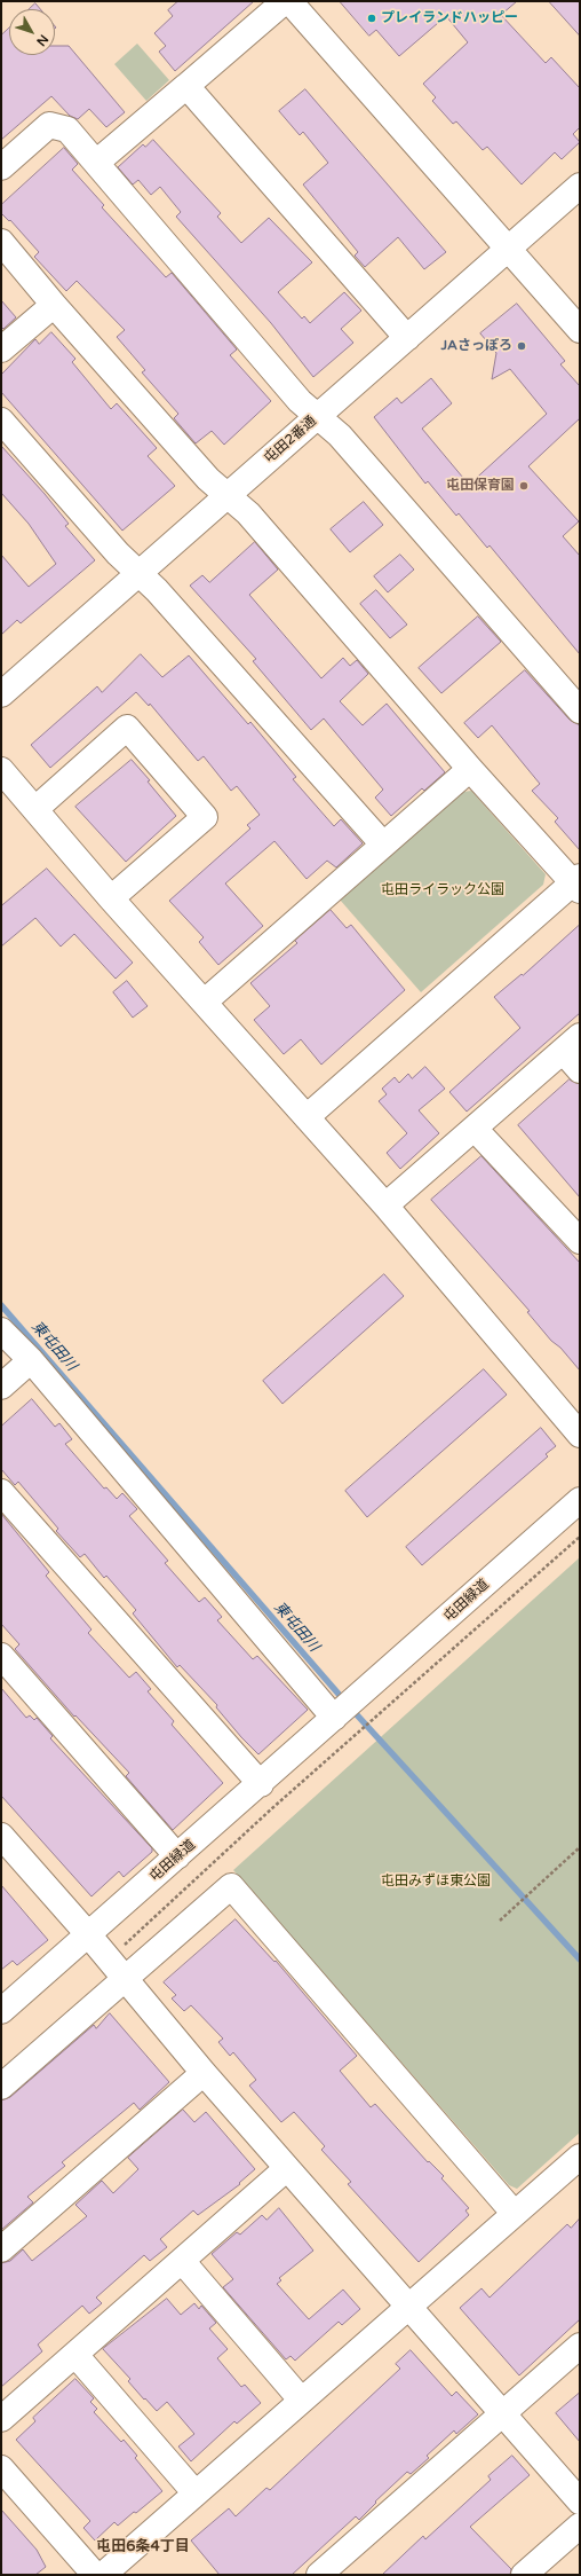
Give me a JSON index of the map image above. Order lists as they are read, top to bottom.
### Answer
{
  "streets": {
    "street": ["屯田2番通", "屯田緑道"]
  },
  "districts": ["屯田6条4丁目"],
  "water": ["東屯田川"],
  "parks": ["屯田ライラック公園", "屯田みずほ東公園"],
  "places": ["プレイランドハッピー", "JAさっぽろ", "屯田保育園"],
  "north": "bottom right"
}
